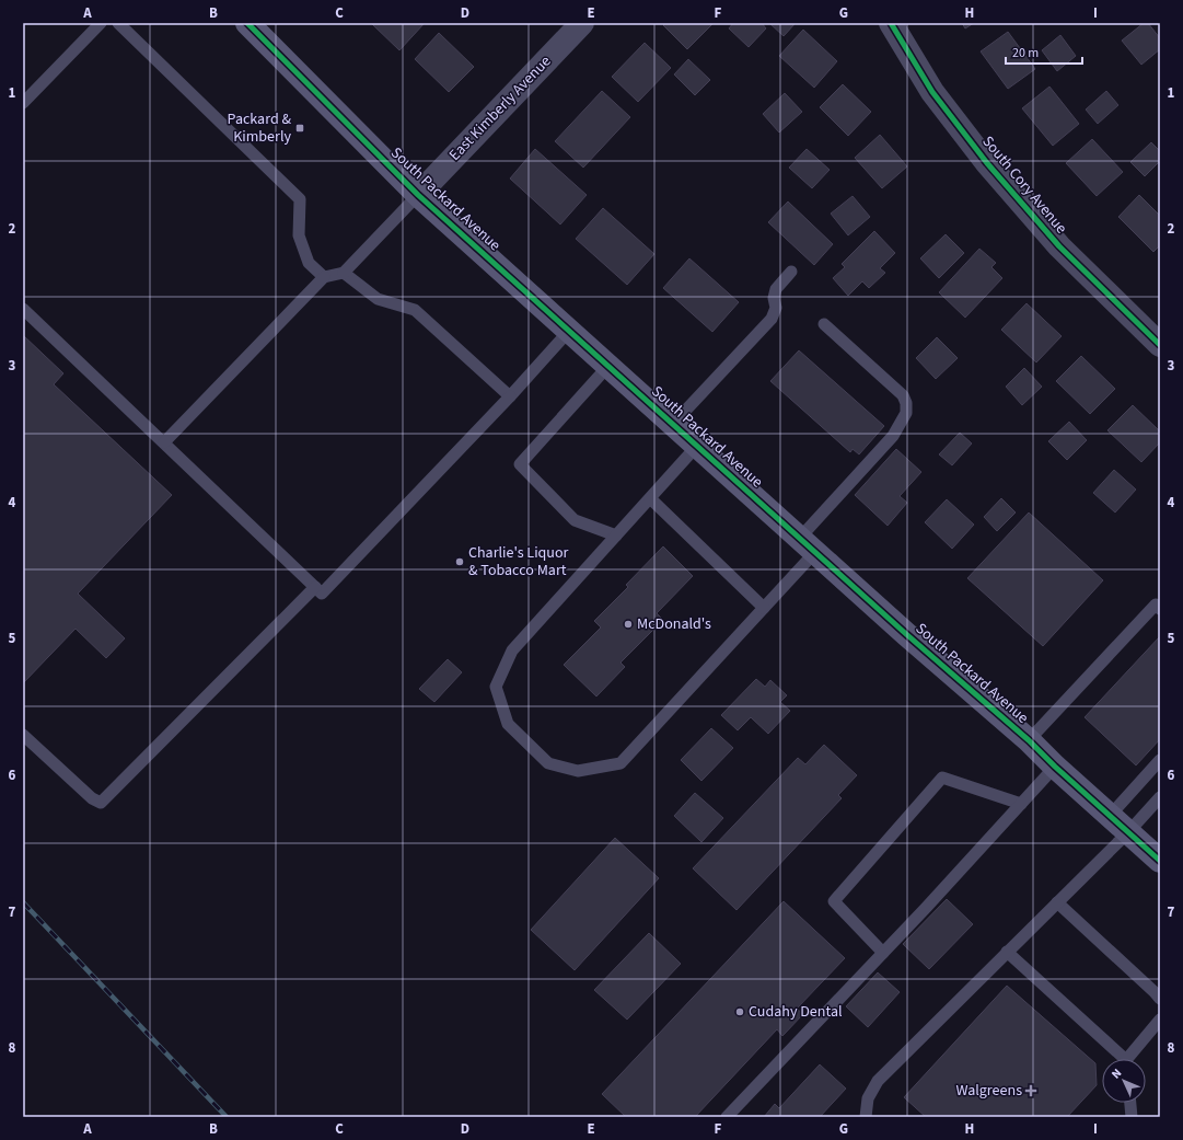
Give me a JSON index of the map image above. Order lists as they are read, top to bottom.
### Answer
{
  "streets": {
    "street": ["East Kimberly Avenue", "South Cory Avenue", "South Packard Avenue"]
  },
  "crossings": [
    ["East Kimberly Avenue", "South Packard Avenue"]
  ],
  "places": {
    "transit": ["Packard & Kimberly"],
    "other": ["Charlie's Liquor & Tobacco Mart", "McDonald's", "Cudahy Dental"],
    "health": ["Walgreens"]
  },
  "scale_bar": "20 m",
  "north": "top left",
  "grid": {
    "columns": [
      "A",
      "B",
      "C",
      "D",
      "E",
      "F",
      "G",
      "H",
      "I"
    ],
    "rows": [
      "1",
      "2",
      "3",
      "4",
      "5",
      "6",
      "7",
      "8"
    ]
  }
}
